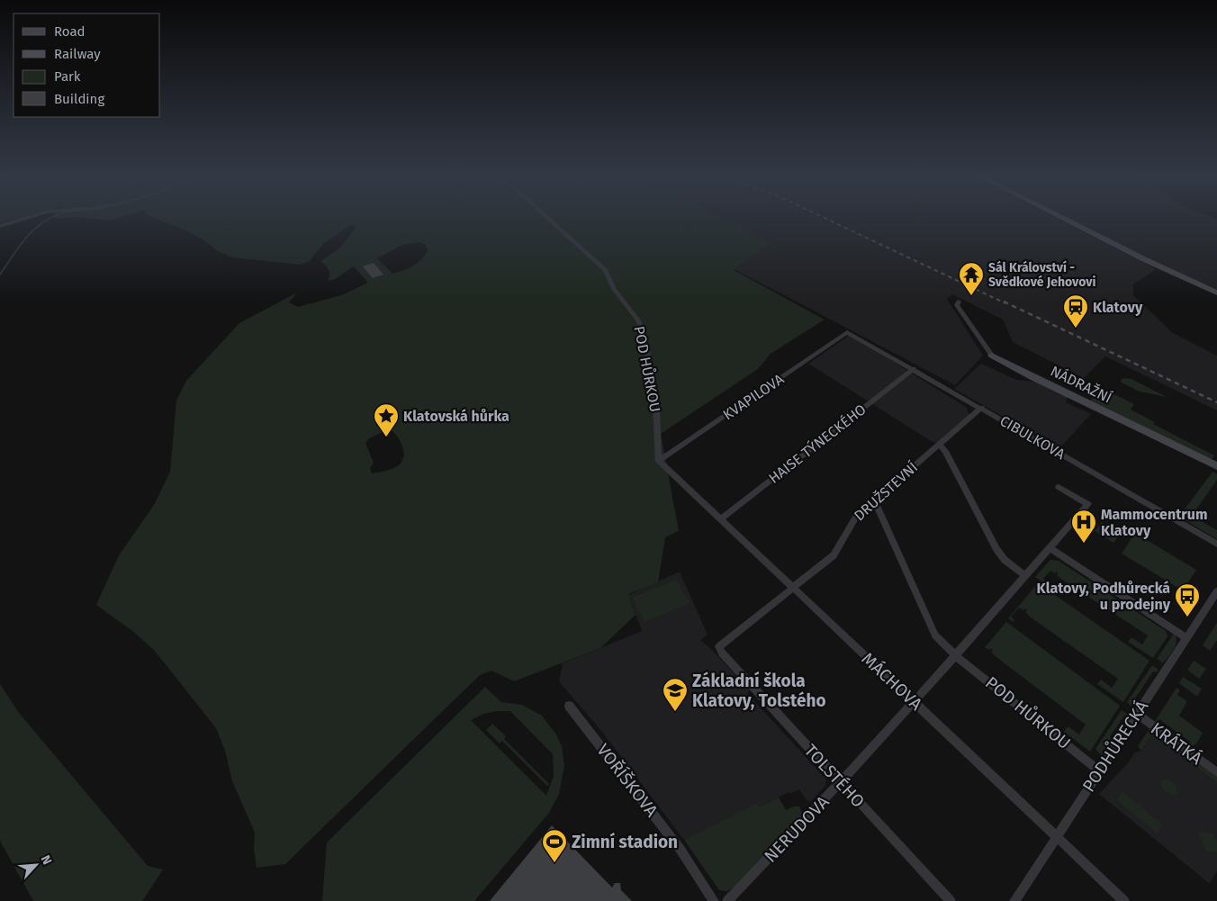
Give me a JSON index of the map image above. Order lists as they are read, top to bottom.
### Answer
{
  "streets": {
    "street": [
      "POD HŮRKOU",
      "NÁDRAŽNÍ",
      "KVAPILOVA",
      "CIBULKOVA",
      "HAISE TÝNECKÉHO",
      "DRUŽSTEVNÍ",
      "MÁCHOVA",
      "KRÁTKÁ",
      "PODHŮRECKÁ",
      "TOLSTÉHO",
      "VOŘÍŠKOVA",
      "NERUDOVA"
    ]
  },
  "crossings": [
    ["POD HŮRKOU", "KVAPILOVA"],
    ["POD HŮRKOU", "DRUŽSTEVNÍ"],
    ["POD HŮRKOU", "MÁCHOVA"],
    ["POD HŮRKOU", "PODHŮRECKÁ"],
    ["POD HŮRKOU", "NERUDOVA"],
    ["KVAPILOVA", "CIBULKOVA"],
    ["KVAPILOVA", "MÁCHOVA"],
    ["CIBULKOVA", "HAISE TÝNECKÉHO"],
    ["CIBULKOVA", "DRUŽSTEVNÍ"],
    ["HAISE TÝNECKÉHO", "MÁCHOVA"],
    ["DRUŽSTEVNÍ", "MÁCHOVA"],
    ["DRUŽSTEVNÍ", "TOLSTÉHO"],
    ["MÁCHOVA", "PODHŮRECKÁ"],
    ["MÁCHOVA", "NERUDOVA"],
    ["KRÁTKÁ", "PODHŮRECKÁ"],
    ["TOLSTÉHO", "NERUDOVA"]
  ],
  "places": {
    "temple": ["Sál Království - Svědkové Jehovovi"],
    "station": ["Klatovy"],
    "place": ["Klatovská hůrka"],
    "hospital": ["Mammocentrum Klatovy"],
    "bus stop": ["Klatovy, Podhůrecká u prodejny"],
    "school or university": ["Základní škola Klatovy, Tolstého"],
    "sports": ["Zimní stadion"]
  },
  "legend": [
    "Road",
    "Railway",
    "Park",
    "Building"
  ],
  "north": "top right"
}
